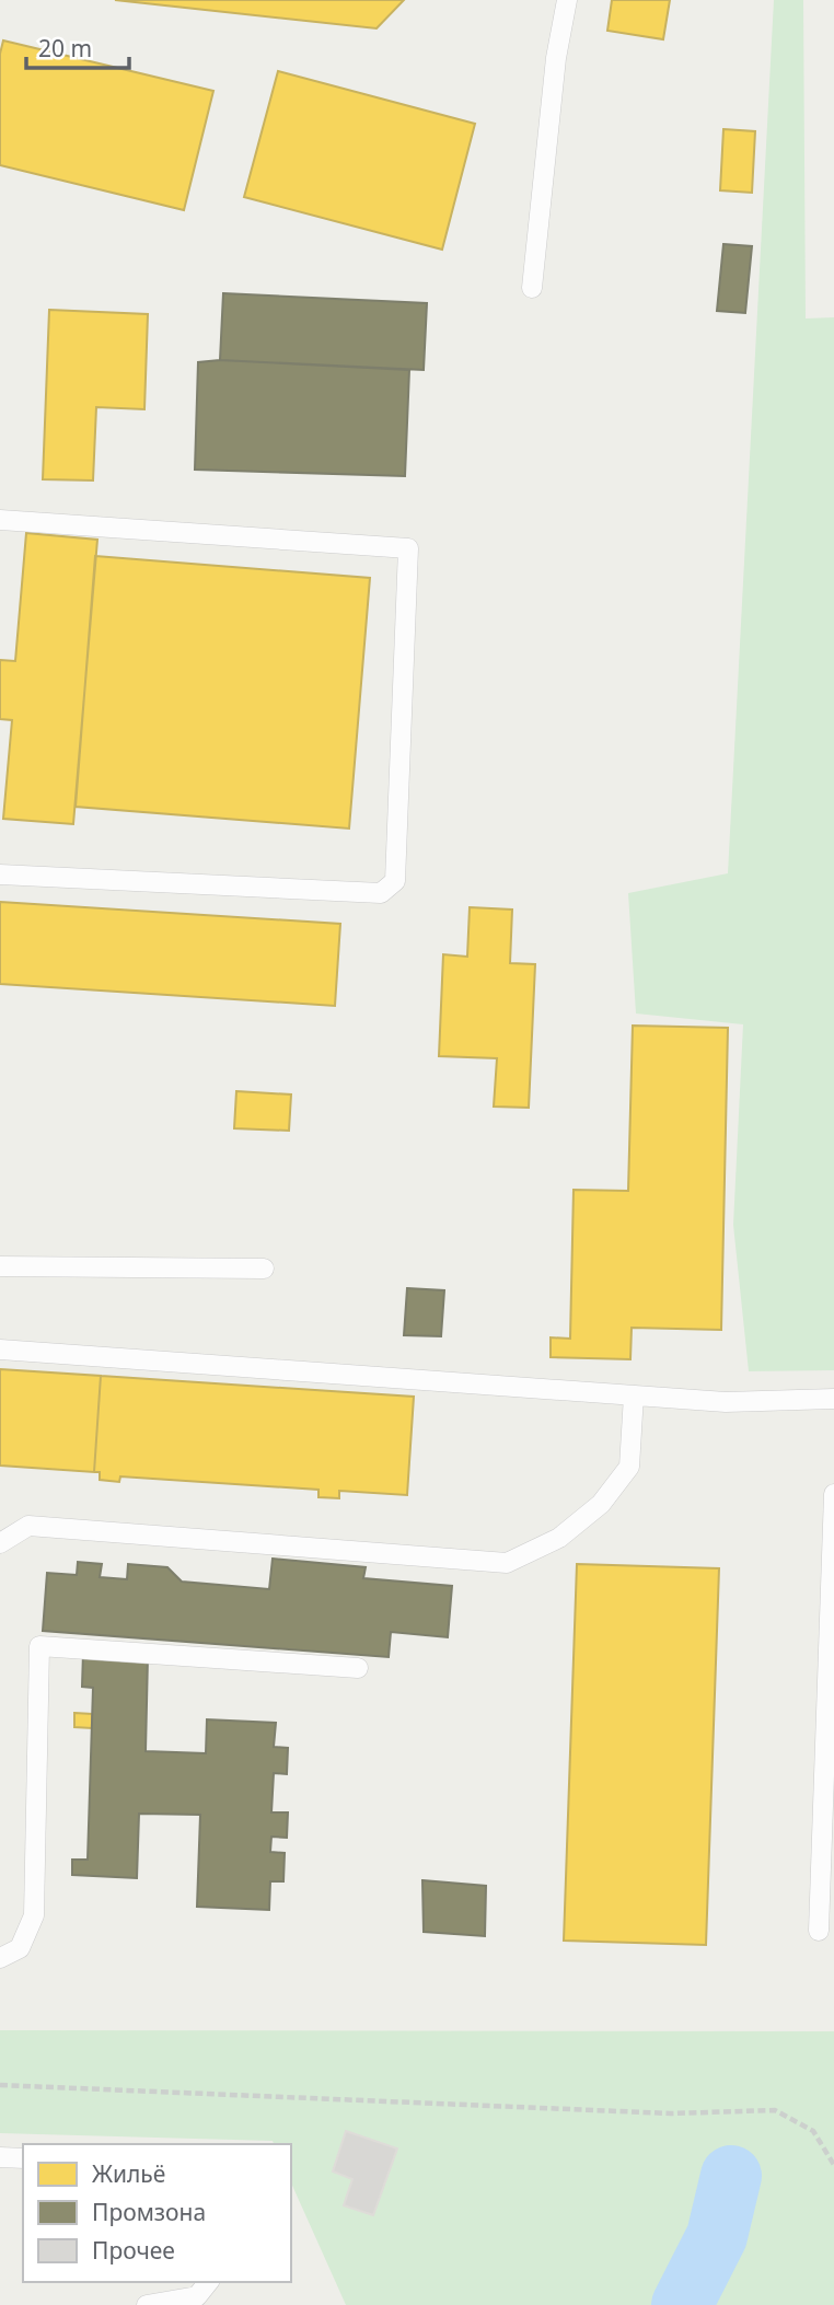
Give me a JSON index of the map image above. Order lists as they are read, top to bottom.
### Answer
{
  "legend": ["Жильё", "Промзона", "Прочее"],
  "scale_bar": "20 m"
}
